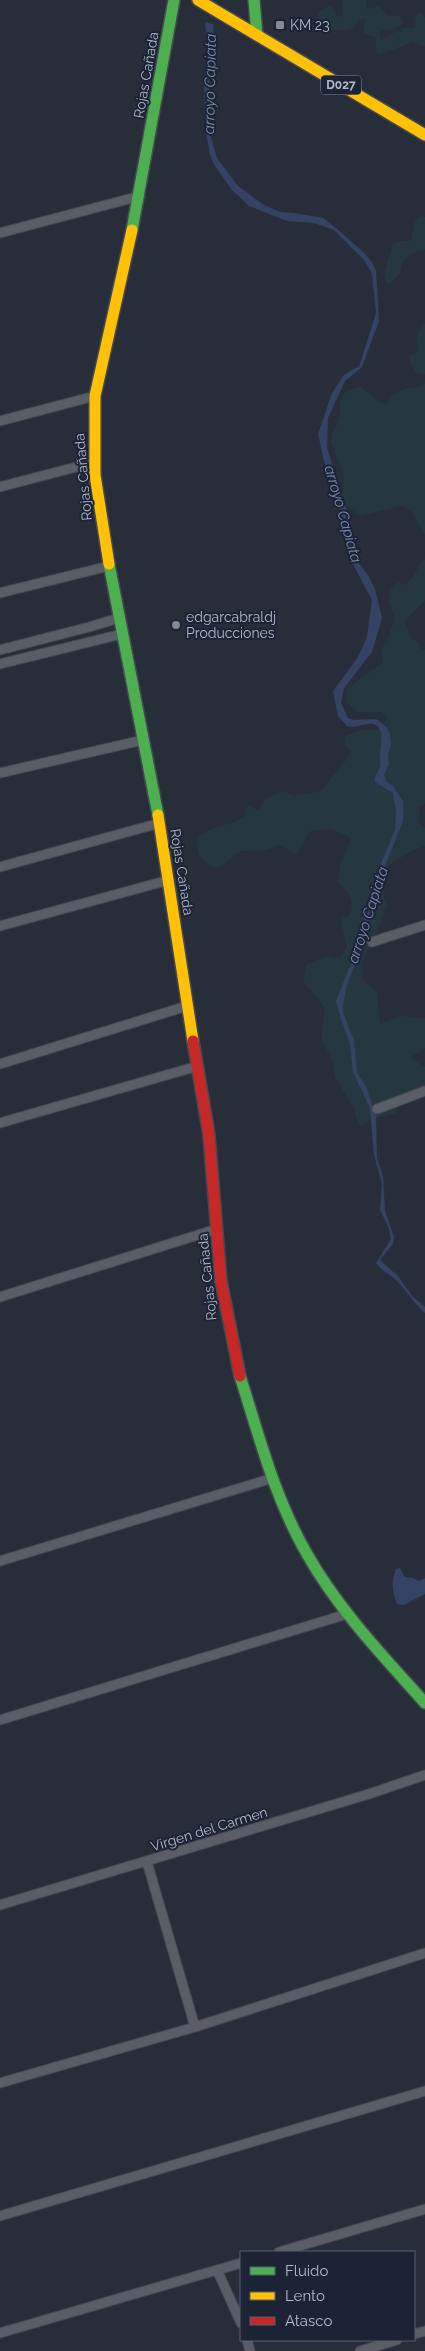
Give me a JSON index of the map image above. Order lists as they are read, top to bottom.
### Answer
{
  "streets": {
    "main road": ["Rojas Cañada", "D027"],
    "street": ["Virgen del Carmen"]
  },
  "water": ["arroyo Capiata"],
  "places": {
    "transit": ["KM 23"],
    "other": ["edgarcabraldj Producciones"]
  },
  "legend": ["Fluido", "Lento", "Atasco"]
}
